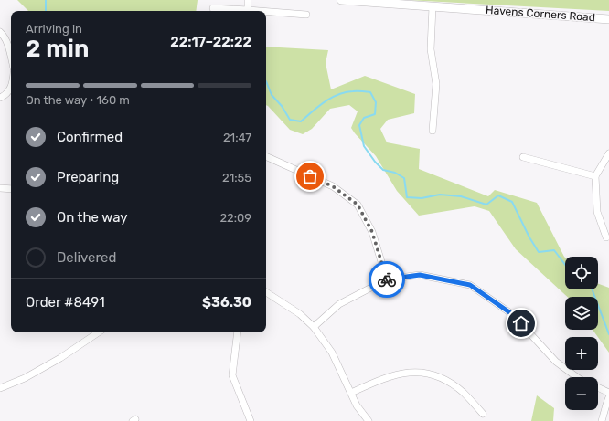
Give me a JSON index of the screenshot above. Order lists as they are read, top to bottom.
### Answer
{
  "streets": {
    "main road": ["Havens Corners Road"]
  },
  "page": {
    "heading": ["2 min", "Arriving in", "22:17–22:22"],
    "panel": ["Order #8491", "$36.30"],
    "bar": "On the way · 160 m",
    "list": [
      ["Confirmed", "21:47"],
      ["Preparing", "21:55"],
      ["On the way", "22:09"],
      "Delivered"
    ],
    "map_buttons": ["+", "−"]
  }
}
